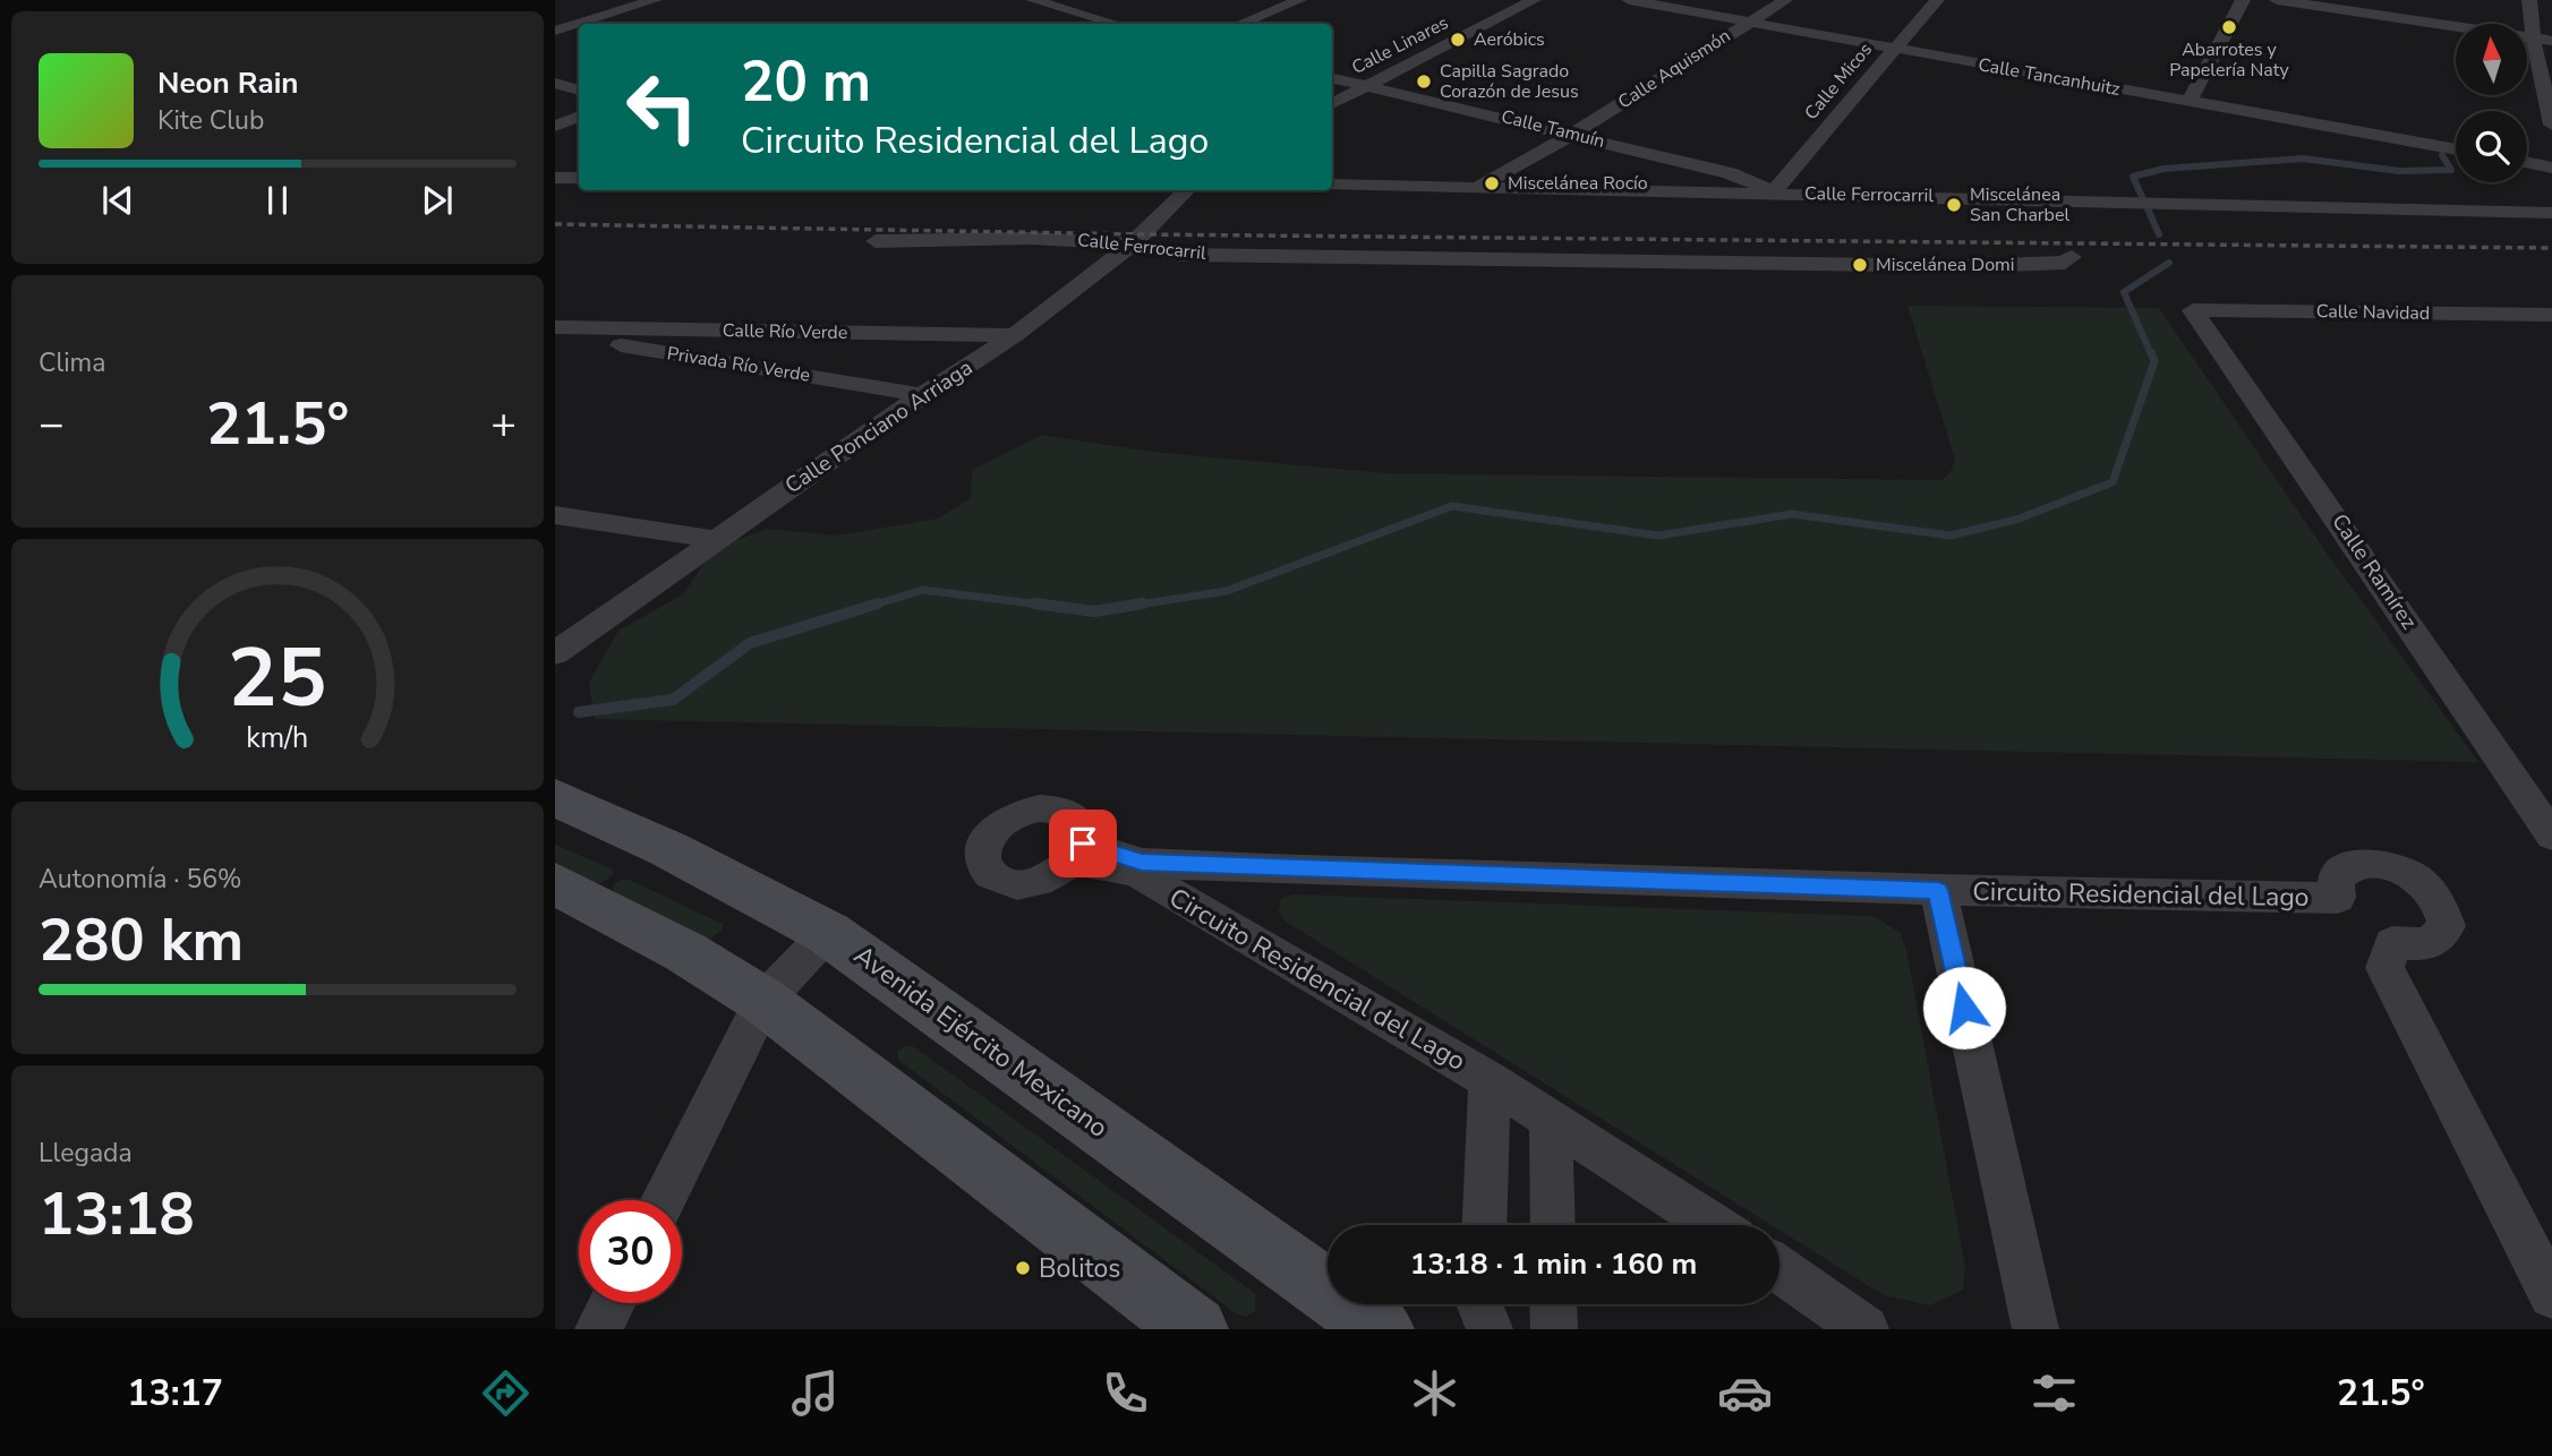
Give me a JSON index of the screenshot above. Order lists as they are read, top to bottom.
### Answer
{
  "streets": {
    "main road": ["Avenida Ejército Mexicano"],
    "street": [
      "Calle Linares",
      "Calle Aquismón",
      "Calle Tancanhuitz",
      "Calle Micos",
      "Calle Tamuín",
      "Calle Ferrocarril",
      "Calle Navidad",
      "Calle Río Verde",
      "Privada Río Verde",
      "Calle Ponciano Arriaga",
      "Calle Ramírez",
      "Circuito Residencial del Lago"
    ]
  },
  "crossings": [
    ["Calle Linares", "Calle Tamuín"],
    ["Calle Aquismón", "Calle Tancanhuitz"],
    ["Calle Aquismón", "Calle Tamuín"],
    ["Calle Aquismón", "Calle Ferrocarril"],
    ["Calle Tancanhuitz", "Calle Micos"],
    ["Calle Micos", "Calle Tamuín"],
    ["Calle Micos", "Calle Ferrocarril"],
    ["Calle Tamuín", "Calle Ferrocarril"],
    ["Calle Ferrocarril", "Calle Ponciano Arriaga"],
    ["Calle Navidad", "Calle Ramírez"],
    ["Calle Río Verde", "Calle Ponciano Arriaga"],
    ["Privada Río Verde", "Calle Ponciano Arriaga"]
  ],
  "places": [
    "Abarrotes y Papelería Naty",
    "Aeróbics",
    "Capilla Sagrado Corazón de Jesus",
    "Miscelánea Rocío",
    "Miscelánea San Charbel",
    "Miscelánea Domi",
    "Bolitos"
  ],
  "north": "top",
  "page": {
    "turn": ["20 m", "Circuito Residencial del Lago"],
    "song": ["Neon Rain", "Kite Club"],
    "tile": [
      "Clima",
      ["Autonomía · 56%", "280 km"],
      ["Llegada", "13:18"]
    ],
    "heat": ["−", "21.5°", "+"],
    "limit": "30",
    "trip": "13:18 · 1 min · 160 m",
    "tabs": ["13:17", "21.5°"],
    "gauge": ["25", "km/h"]
  }
}
